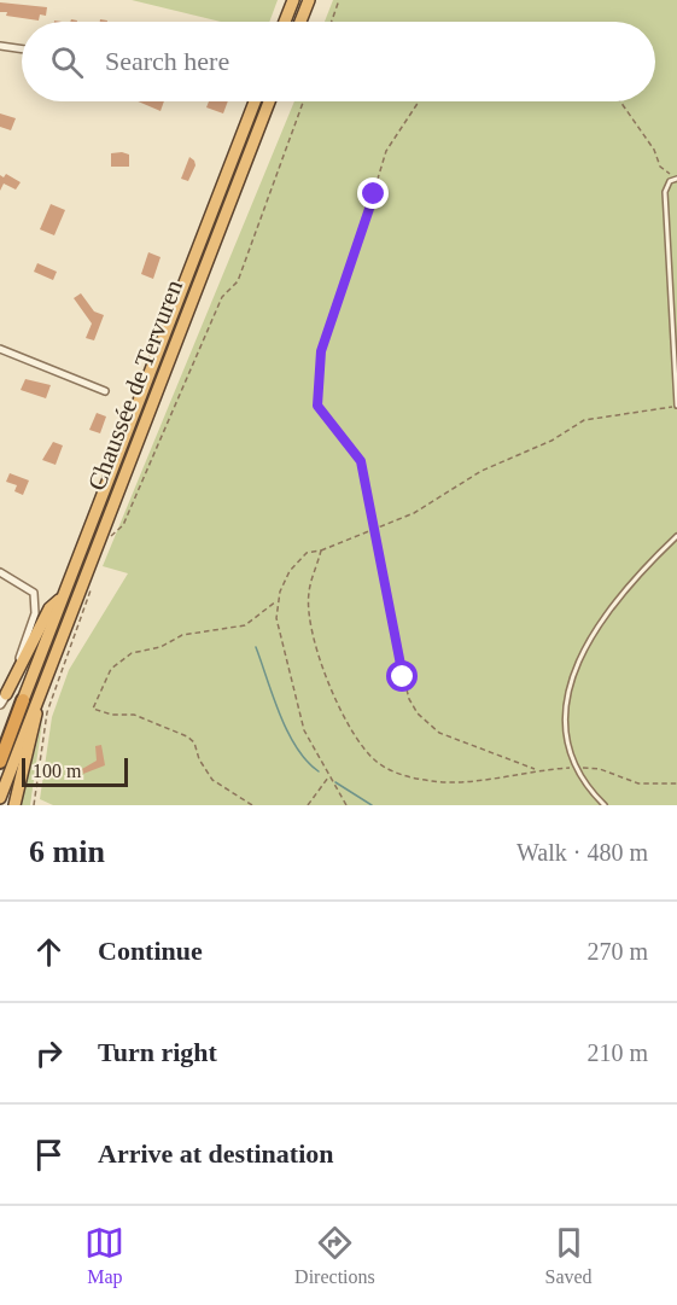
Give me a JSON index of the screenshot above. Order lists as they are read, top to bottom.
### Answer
{
  "streets": {
    "highway": ["Chaussée de Tervuren"]
  },
  "scale_bar": "100 m",
  "page": {
    "search": "Search here",
    "scale": "100 m",
    "heading": ["6 min", "Walk · 480 m"],
    "list": [
      ["Continue", "270 m"],
      ["Turn right", "210 m"],
      "Arrive at destination"
    ],
    "nav": ["Map", "Directions", "Saved"]
  }
}
